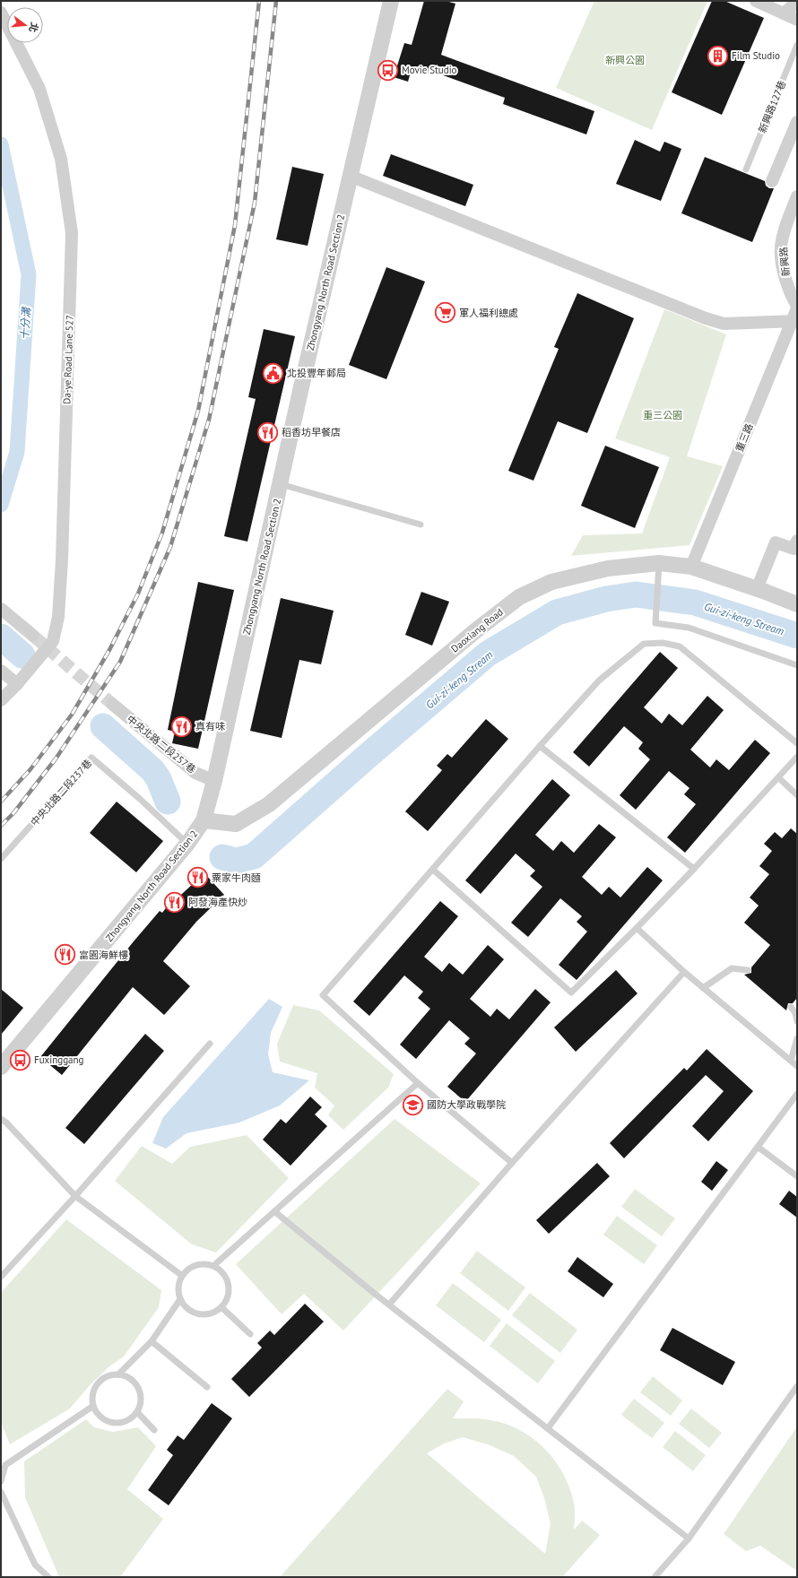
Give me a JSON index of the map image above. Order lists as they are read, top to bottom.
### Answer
{
  "streets": {
    "street": [
      "新興路",
      "Zhongyang North Road Section 2",
      "Da-ye Road Lane 527",
      "重三路",
      "Daoxiang Road",
      "中央北路二段257巷"
    ],
    "lane": ["新興路127巷", "中央北路二段237巷"]
  },
  "crossings": [
    ["Zhongyang North Road Section 2", "Daoxiang Road"],
    ["Zhongyang North Road Section 2", "中央北路二段257巷"],
    ["Zhongyang North Road Section 2", "中央北路二段237巷"],
    ["重三路", "Daoxiang Road"]
  ],
  "water": ["十分溝", "Gui-zi-keng Stream"],
  "parks": ["新興公園", "重三公園"],
  "places": {
    "building": ["Film Studio"],
    "bus stop": ["Movie Studio", "Fuxinggang"],
    "supermarket": ["軍人福利總處"],
    "public building": ["北投豐年郵局"],
    "restaurant": [
      "稻香坊早餐店",
      "真有味",
      "粟家牛肉麵",
      "阿發海產快炒",
      "富園海鮮樓"
    ],
    "school or university": ["國防大學政戰學院"]
  },
  "north": "right"
}
